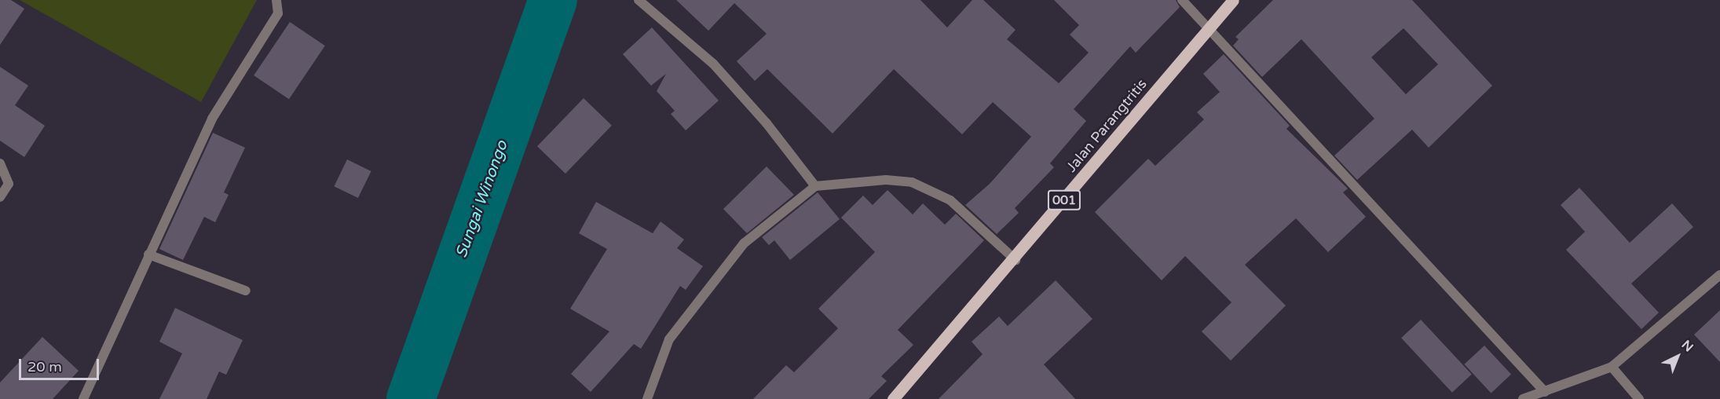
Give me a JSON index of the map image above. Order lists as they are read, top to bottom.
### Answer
{
  "streets": {
    "main road": ["Jalan Parangtritis", "001"]
  },
  "water": ["Sungai Winongo"],
  "scale_bar": "20 m",
  "north": "top right"
}
